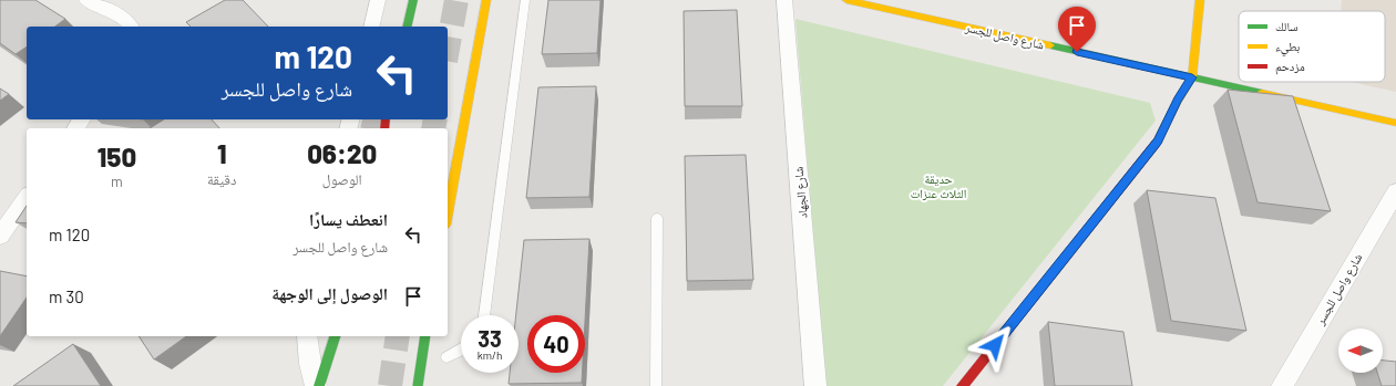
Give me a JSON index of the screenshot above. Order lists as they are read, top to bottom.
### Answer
{
  "streets": {
    "main road": ["شارع واصل للجسر"],
    "street": ["شارع الجهاد"]
  },
  "parks": ["حديقة الثلاث عنزات"],
  "legend": ["سالك", "بطيء", "مزدحم"],
  "north": "left",
  "page": {
    "turn": ["120 m", "شارع واصل للجسر"],
    "eta": [
      "06:20",
      "الوصول",
      "1",
      "دقيقة",
      "150",
      "m"
    ],
    "list": [
      {
        "name": "انعطف يسارًا",
        "note": "شارع واصل للجسر",
        "value": "120 m"
      },
      {
        "name": "الوصول إلى الوجهة",
        "value": "30 m"
      }
    ],
    "speed": "33 km/h",
    "limit": "40"
  }
}
